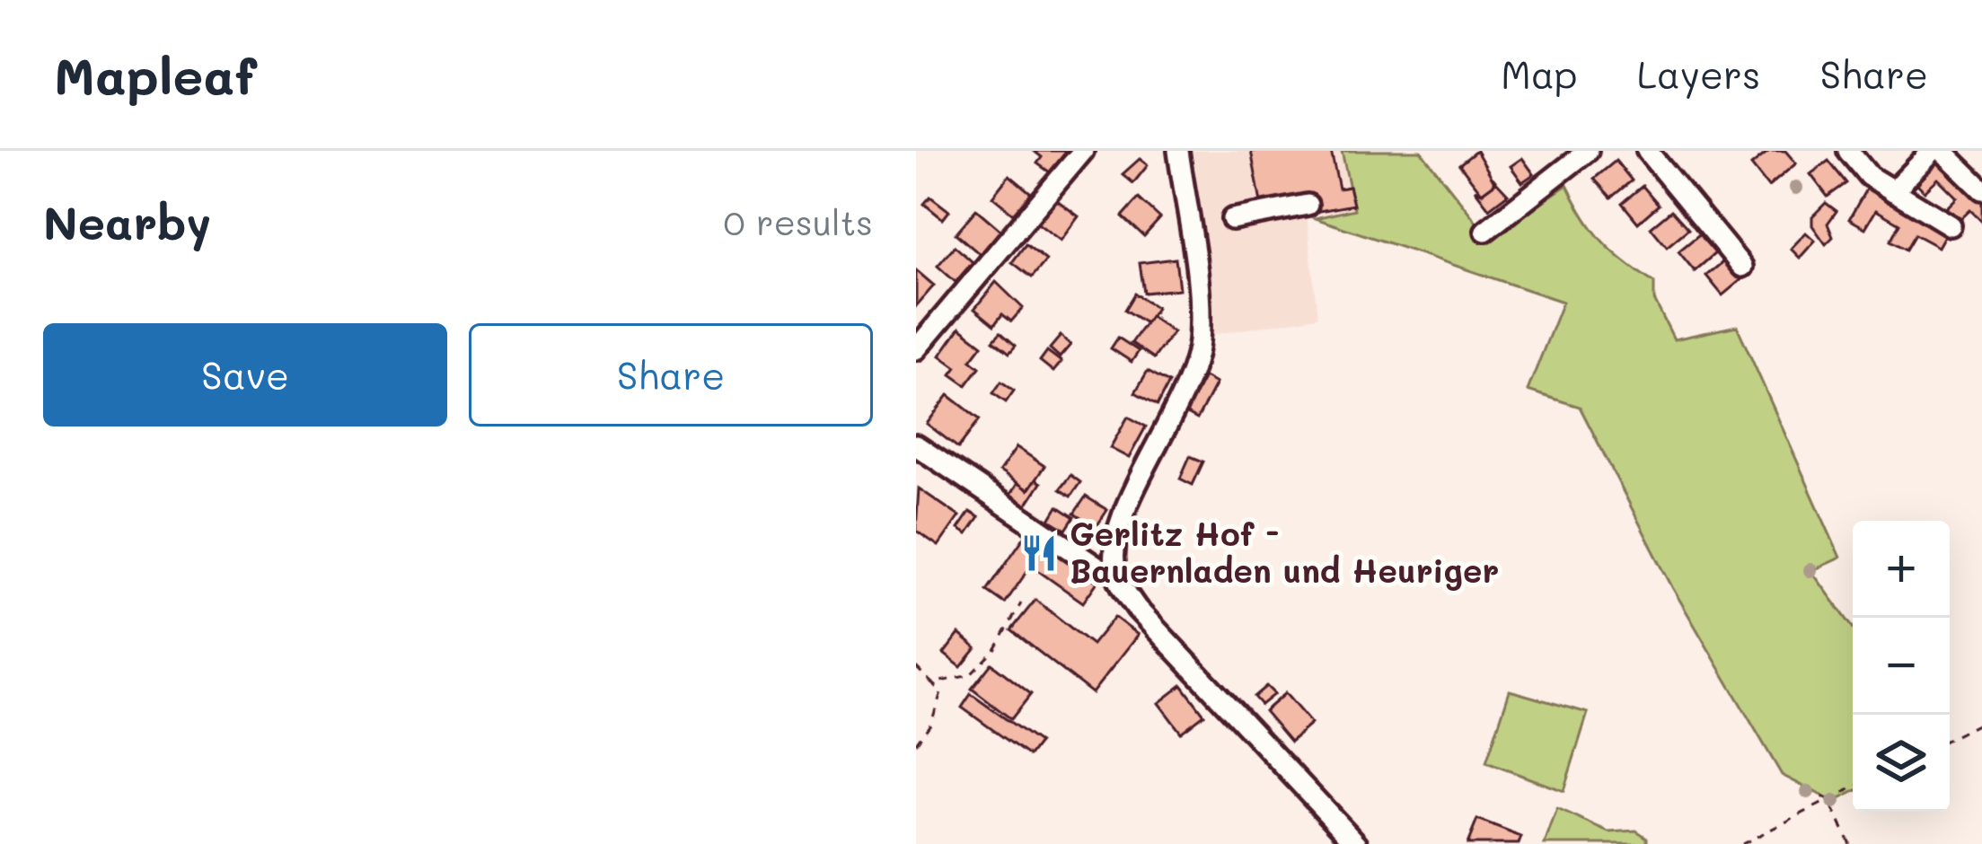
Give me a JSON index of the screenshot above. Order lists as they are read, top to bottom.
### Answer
{
  "places": {
    "restaurant": ["Gerlitz Hof - Bauernladen und Heuriger"]
  },
  "page": {
    "header": "Mapleaf",
    "nav": ["Map", "Layers", "Share"],
    "heading": ["Nearby", "0 results"],
    "buttons": ["Save", "Share"],
    "map_buttons": ["+", "−"]
  }
}
